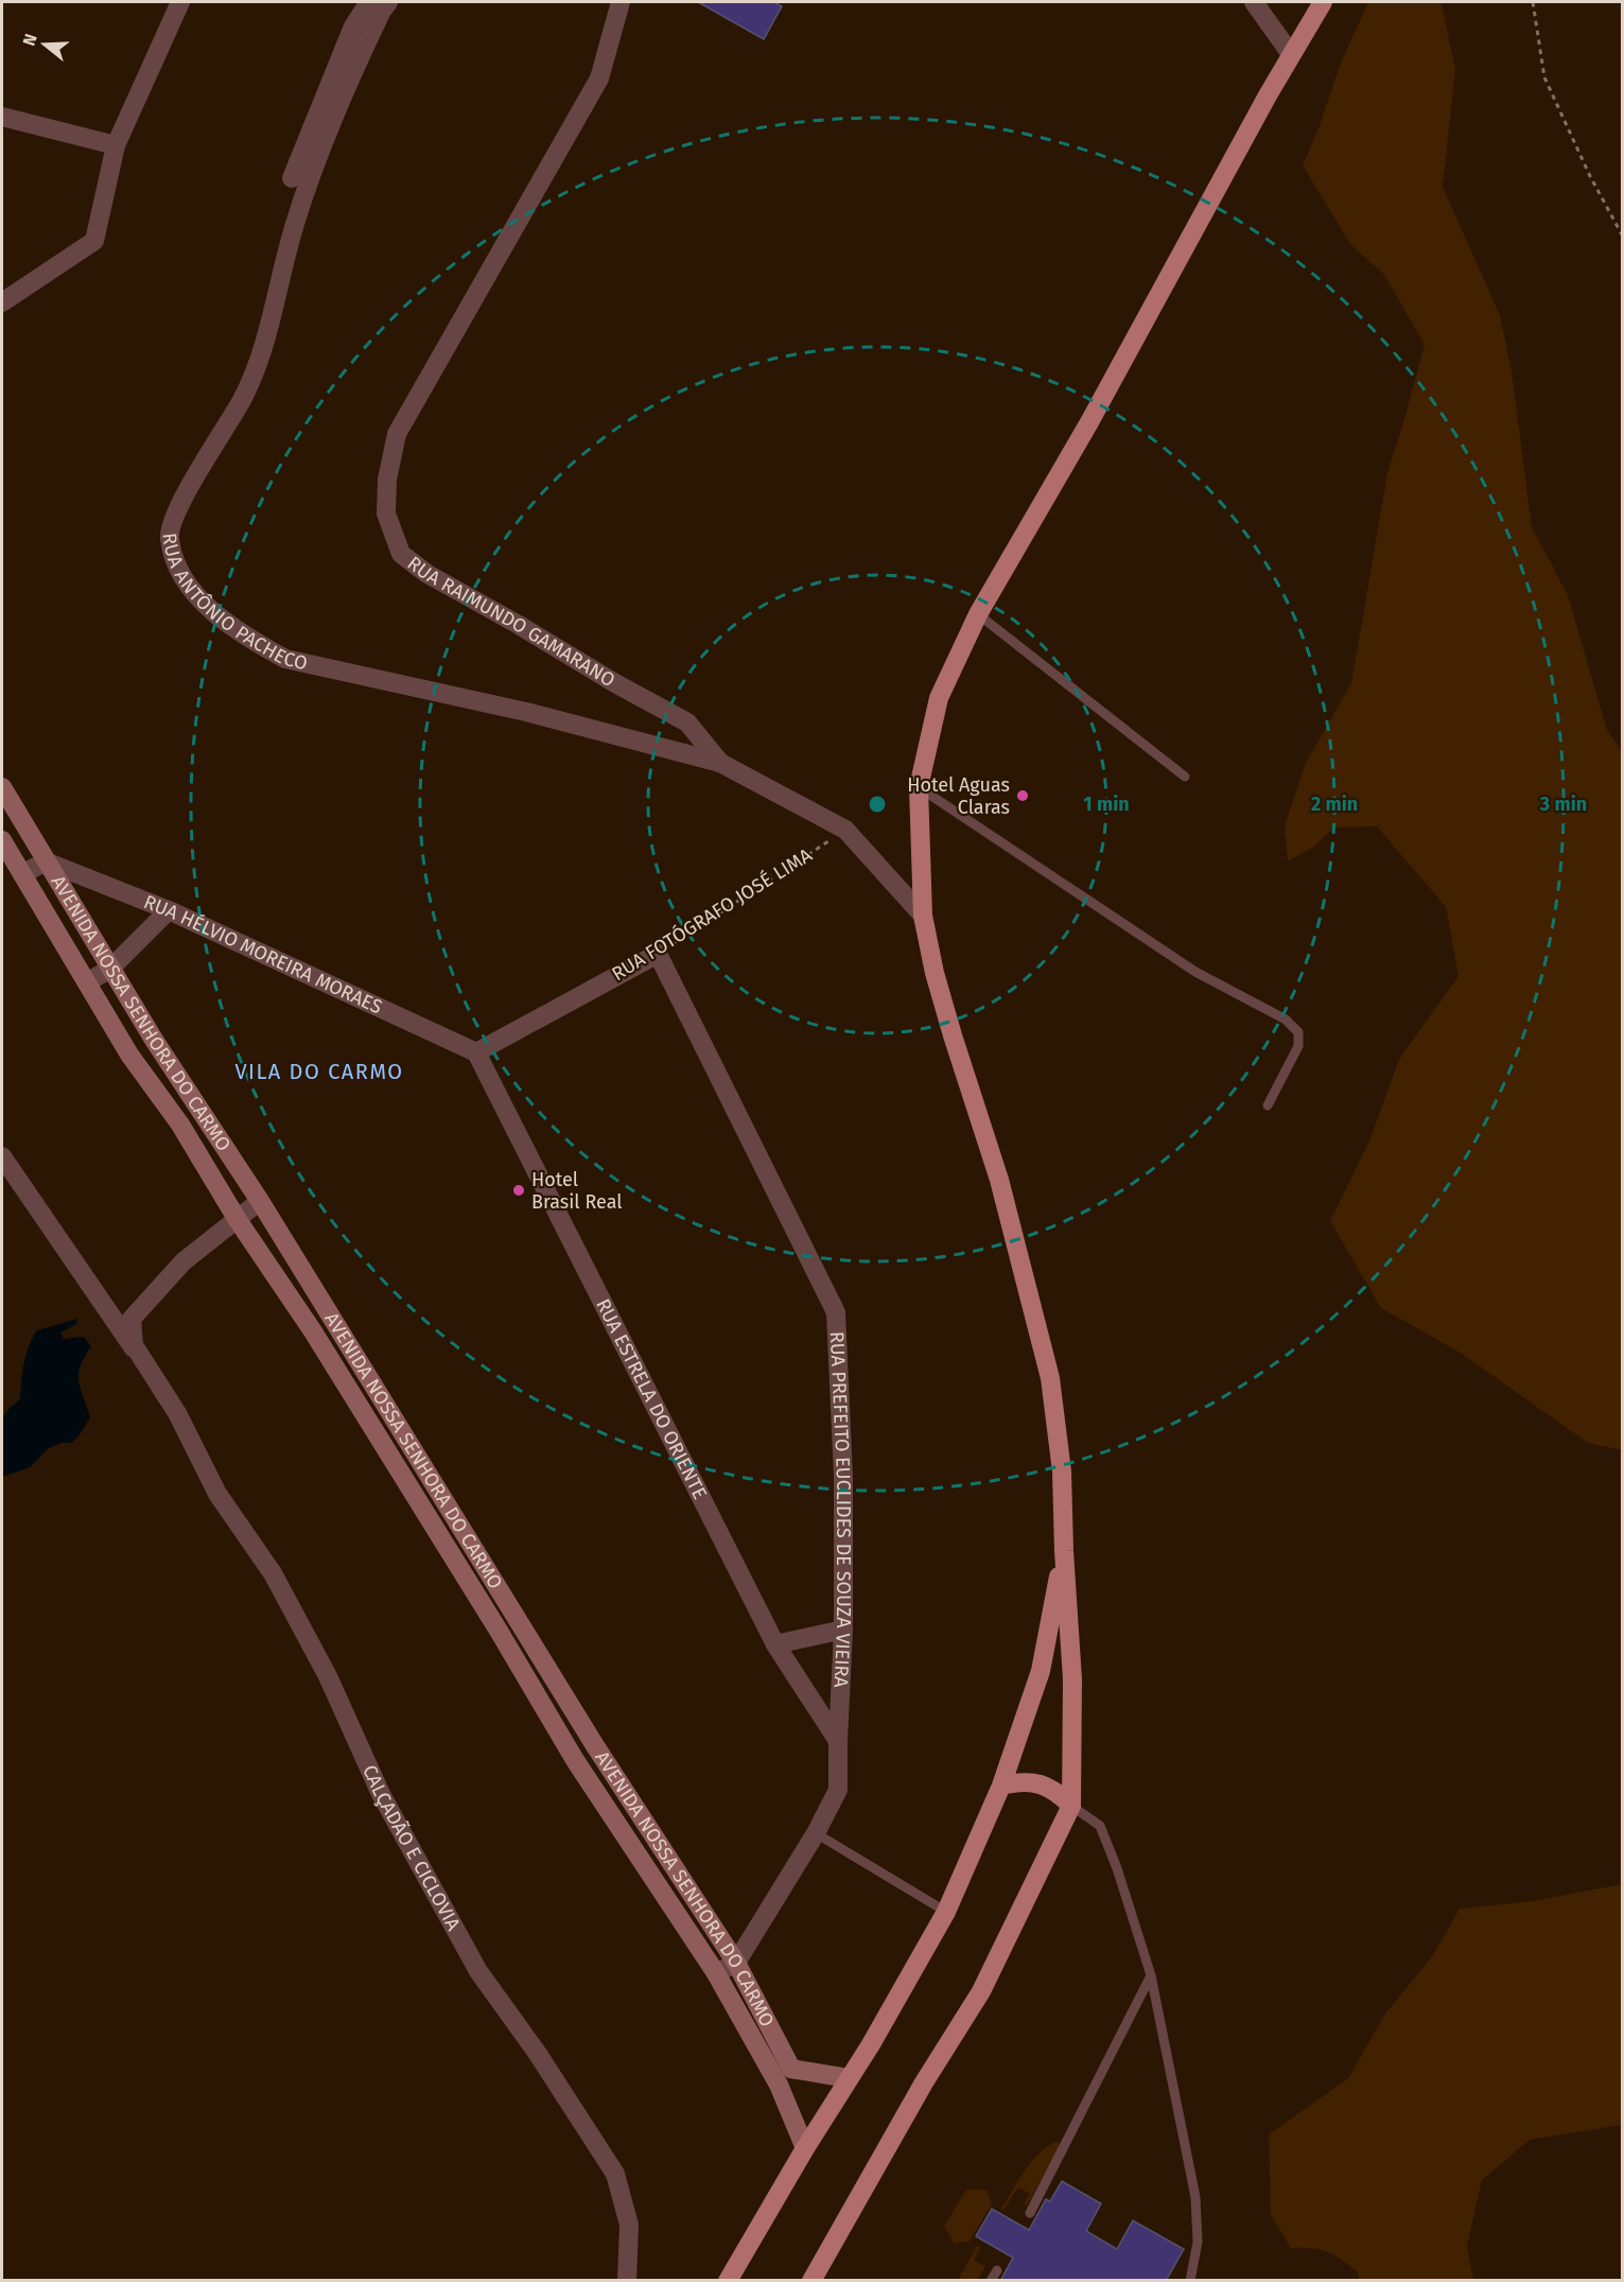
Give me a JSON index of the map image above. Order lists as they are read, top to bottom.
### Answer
{
  "streets": {
    "street": [
      "RUA ANTÔNIO PACHECO",
      "RUA RAIMUNDO GAMARANO",
      "RUA FOTÓGRAFO JOSÉ LIMA",
      "RUA HÉLVIO MOREIRA MORAES",
      "AVENIDA NOSSA SENHORA DO CARMO",
      "RUA ESTRELA DO ORIENTE",
      "RUA PREFEITO EUCLIDES DE SOUZA VIEIRA",
      "CALÇADÃO E CICLOVIA"
    ]
  },
  "crossings": [
    ["RUA ANTÔNIO PACHECO", "RUA RAIMUNDO GAMARANO"],
    ["RUA RAIMUNDO GAMARANO", "RUA FOTÓGRAFO JOSÉ LIMA"],
    ["RUA FOTÓGRAFO JOSÉ LIMA", "RUA HÉLVIO MOREIRA MORAES"],
    ["RUA FOTÓGRAFO JOSÉ LIMA", "RUA ESTRELA DO ORIENTE"],
    ["RUA FOTÓGRAFO JOSÉ LIMA", "RUA PREFEITO EUCLIDES DE SOUZA VIEIRA"],
    ["RUA HÉLVIO MOREIRA MORAES", "AVENIDA NOSSA SENHORA DO CARMO"],
    ["RUA HÉLVIO MOREIRA MORAES", "RUA ESTRELA DO ORIENTE"],
    ["AVENIDA NOSSA SENHORA DO CARMO", "RUA PREFEITO EUCLIDES DE SOUZA VIEIRA"],
    ["RUA ESTRELA DO ORIENTE", "RUA PREFEITO EUCLIDES DE SOUZA VIEIRA"]
  ],
  "districts": ["VILA DO CARMO"],
  "places": ["Hotel Aguas Claras", "Hotel Brasil Real"],
  "north": "left",
  "rings": ["1 min", "2 min", "3 min"]
}
